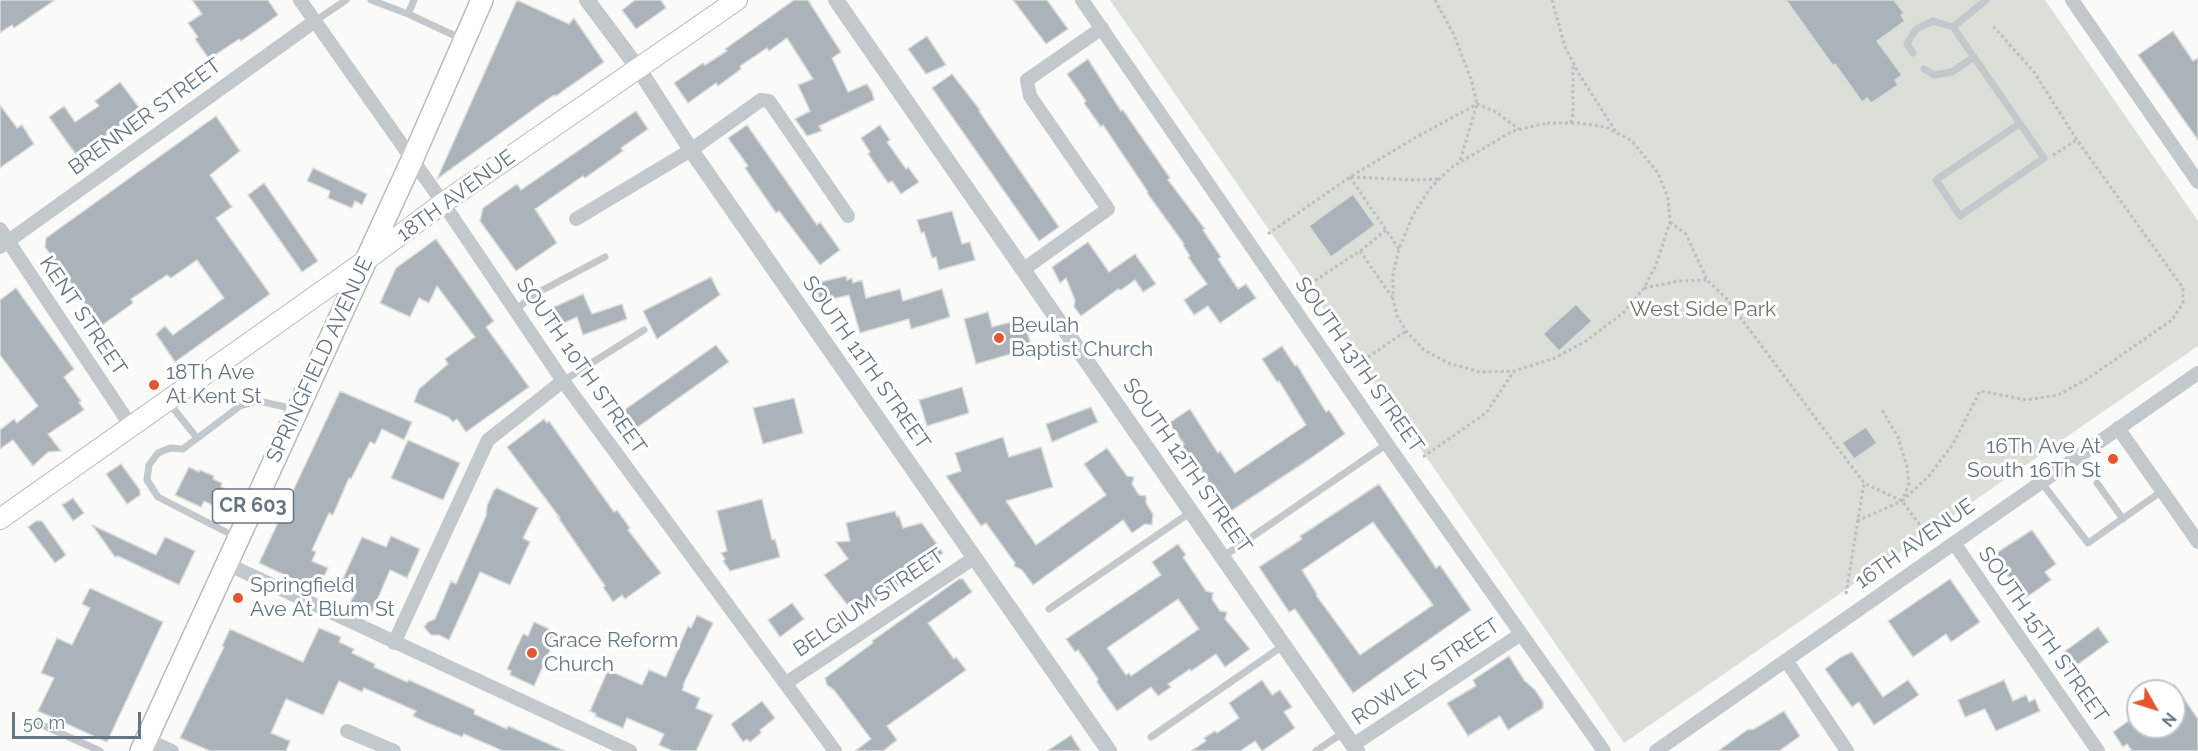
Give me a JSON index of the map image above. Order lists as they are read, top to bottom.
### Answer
{
  "streets": {
    "main road": ["18TH AVENUE", "SPRINGFIELD AVENUE", "CR 603"],
    "street": [
      "BRENNER STREET",
      "KENT STREET",
      "SOUTH 11TH STREET",
      "SOUTH 13TH STREET",
      "SOUTH 10TH STREET",
      "SOUTH 12TH STREET",
      "16TH AVENUE",
      "BELGIUM STREET",
      "SOUTH 15TH STREET",
      "ROWLEY STREET"
    ]
  },
  "crossings": [
    ["BRENNER STREET", "KENT STREET"],
    ["BRENNER STREET", "SOUTH 10TH STREET"],
    ["18TH AVENUE", "KENT STREET"],
    ["18TH AVENUE", "SPRINGFIELD AVENUE"],
    ["18TH AVENUE", "SOUTH 11TH STREET"],
    ["18TH AVENUE", "SOUTH 10TH STREET"],
    ["SPRINGFIELD AVENUE", "SOUTH 10TH STREET"],
    ["SOUTH 11TH STREET", "BELGIUM STREET"],
    ["SOUTH 13TH STREET", "ROWLEY STREET"],
    ["SOUTH 10TH STREET", "BELGIUM STREET"],
    ["SOUTH 12TH STREET", "ROWLEY STREET"],
    ["16TH AVENUE", "SOUTH 15TH STREET"]
  ],
  "parks": ["West Side Park"],
  "places": [
    "Beulah Baptist Church",
    "18Th Ave At Kent St",
    "16Th Ave At South 16Th St",
    "Springfield Ave At Blum St",
    "Grace Reform Church"
  ],
  "scale_bar": "50 m",
  "north": "bottom right"
}
